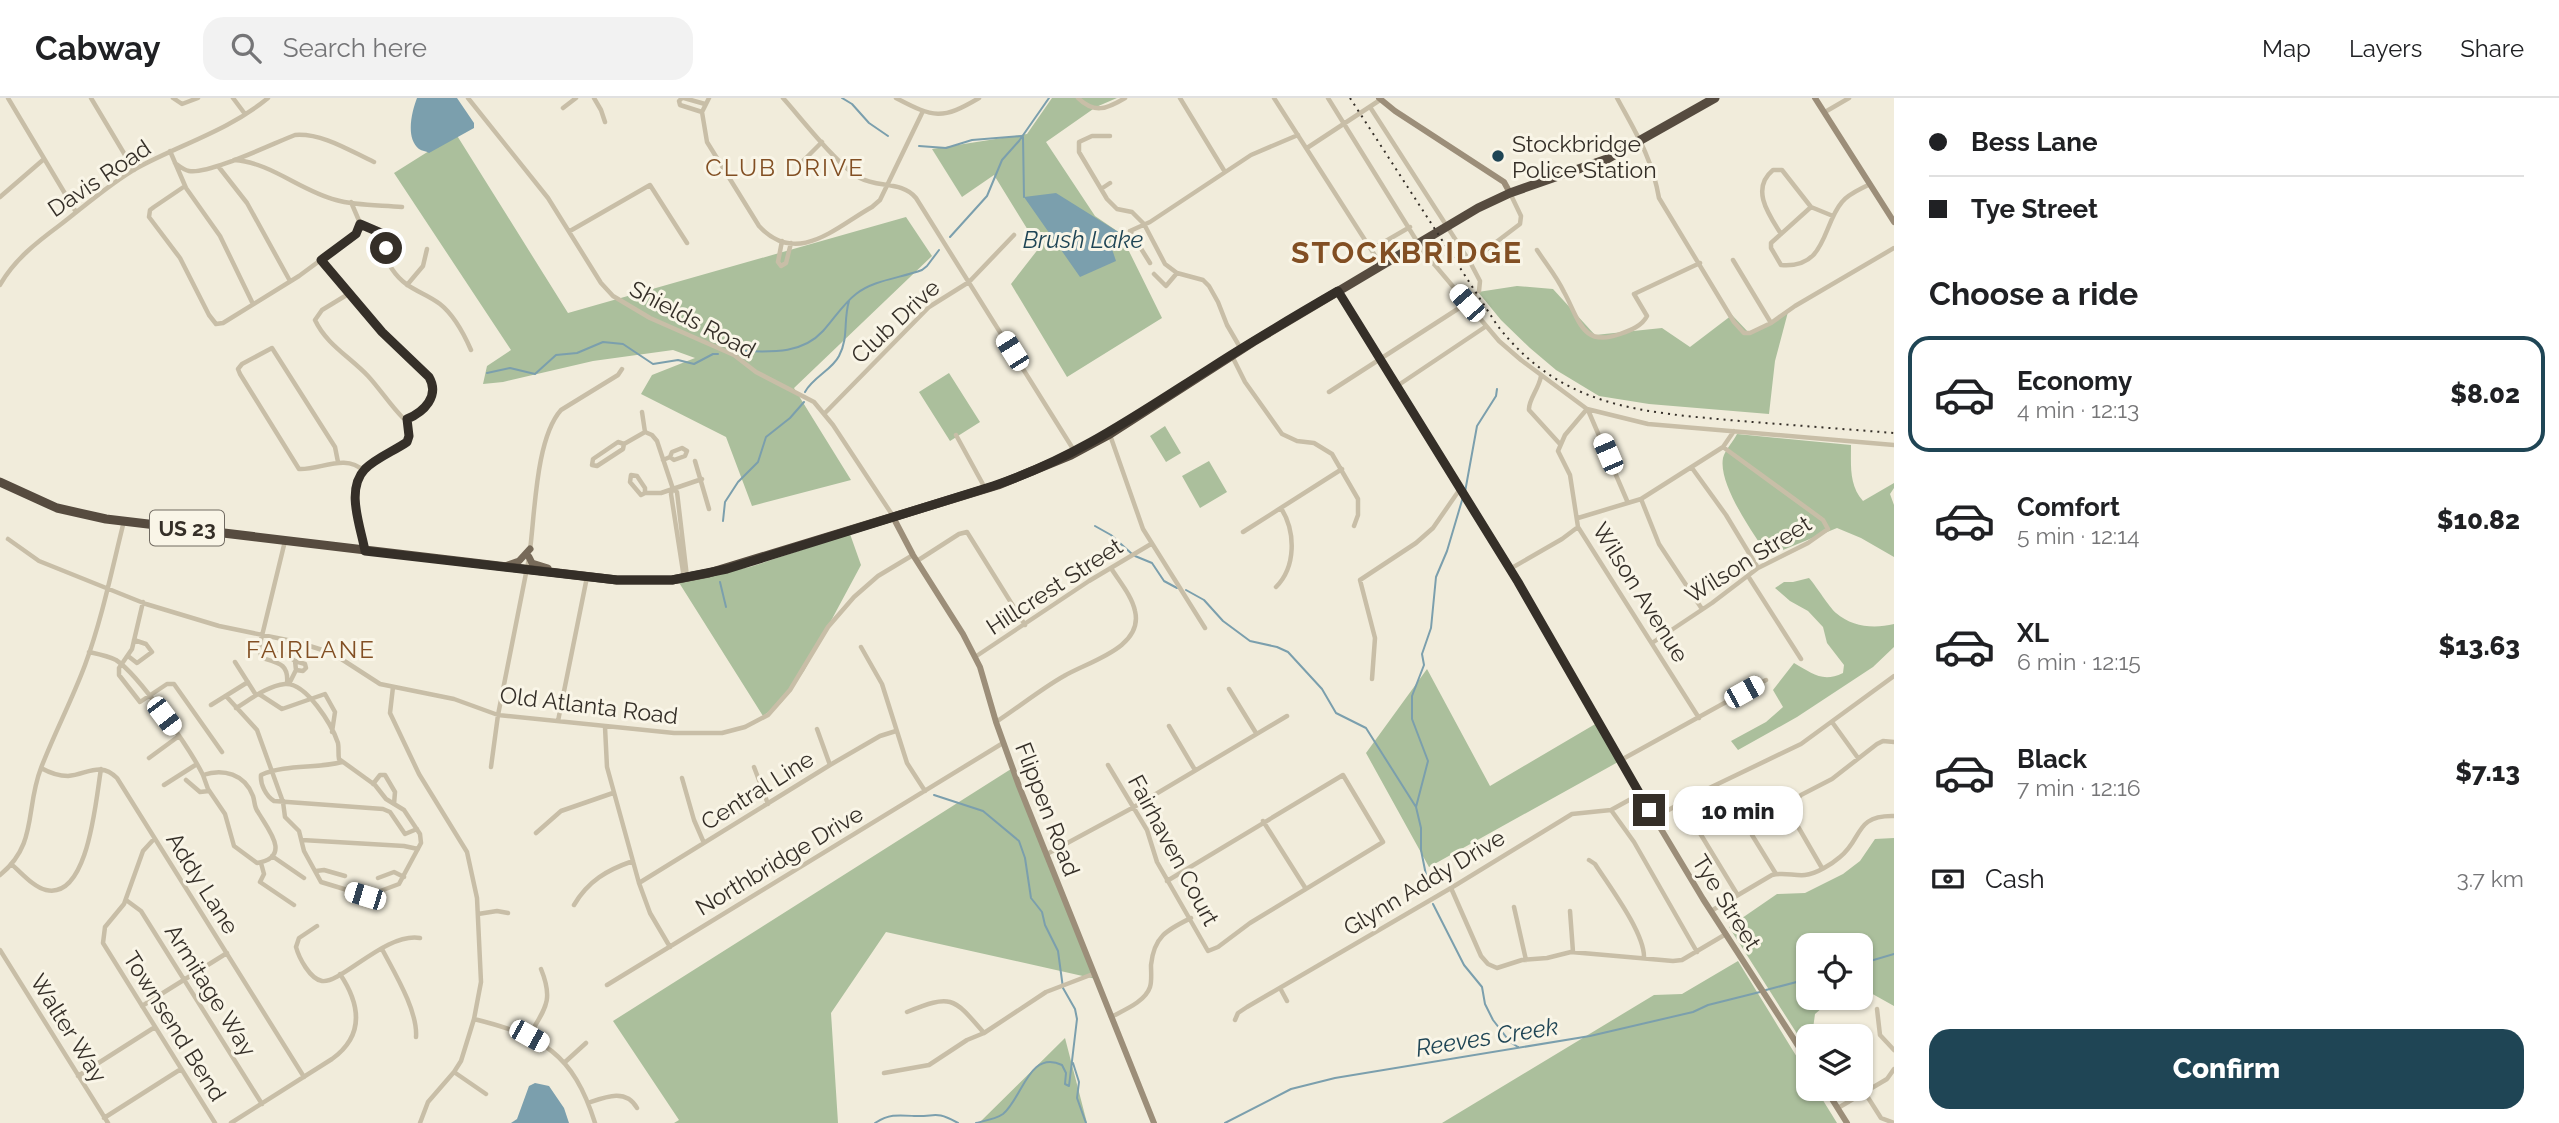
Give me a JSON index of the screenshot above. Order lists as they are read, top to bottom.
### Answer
{
  "streets": {
    "highway": ["US 23"],
    "street": [
      "Davis Road",
      "Shields Road",
      "Club Drive",
      "Wilson Street",
      "Hillcrest Street",
      "Wilson Avenue",
      "Old Atlanta Road",
      "Central Line",
      "Flippen Road",
      "Fairhaven Court",
      "Northbridge Drive",
      "Glynn Addy Drive",
      "Addy Lane",
      "Tye Street",
      "Armitage Way",
      "Townsend Bend",
      "Walter Way"
    ]
  },
  "crossings": [
    ["Shields Road", "Club Drive"],
    ["Shields Road", "US 23"],
    ["Shields Road", "Flippen Road"],
    ["Club Drive", "US 23"],
    ["US 23", "Flippen Road"],
    ["US 23", "Tye Street"],
    ["Wilson Street", "Wilson Avenue"],
    ["Hillcrest Street", "Old Atlanta Road"],
    ["Hillcrest Street", "Flippen Road"],
    ["Old Atlanta Road", "Flippen Road"],
    ["Flippen Road", "Northbridge Drive"],
    ["Glynn Addy Drive", "Tye Street"],
    ["Addy Lane", "Townsend Bend"],
    ["Armitage Way", "Townsend Bend"]
  ],
  "districts": ["CLUB DRIVE", "STOCKBRIDGE", "FAIRLANE"],
  "water": ["Brush Lake", "Reeves Creek"],
  "places": ["Stockbridge Police Station"],
  "page": {
    "header": "Cabway",
    "search": "Search here",
    "nav": ["Map", "Layers", "Share"],
    "banner": ["Bess Lane", "Tye Street"],
    "heading": "Choose a ride",
    "list": [
      {
        "name": "Economy",
        "note": "4 min · 12:13",
        "value": "$8.02"
      },
      {
        "name": "Comfort",
        "note": "5 min · 12:14",
        "value": "$10.82"
      },
      {
        "name": "XL",
        "note": "6 min · 12:15",
        "value": "$13.63"
      },
      {
        "name": "Black",
        "note": "7 min · 12:16",
        "value": "$7.13"
      }
    ],
    "bubble": "10 min",
    "pay": ["Cash", "3.7 km"],
    "buttons": "Confirm"
  }
}
